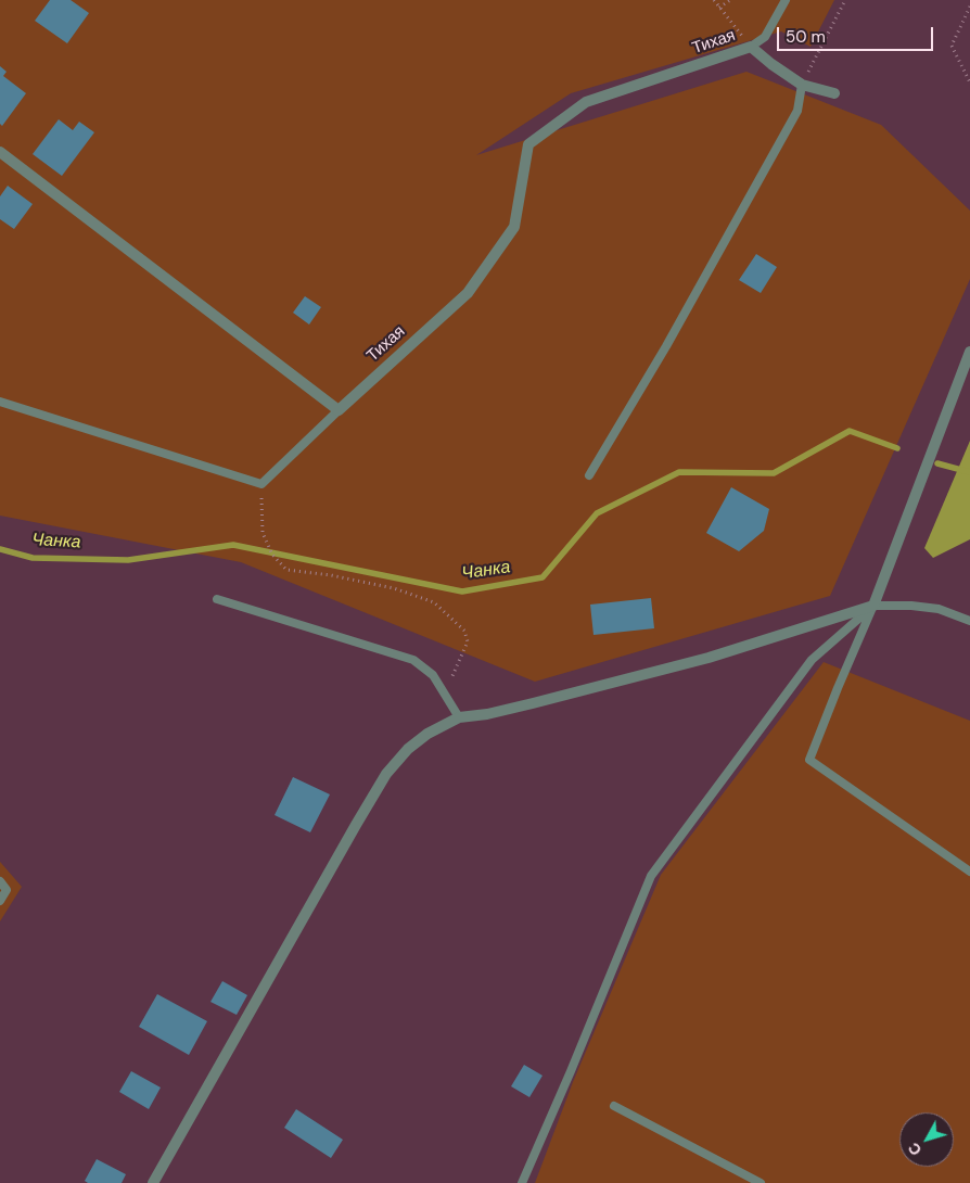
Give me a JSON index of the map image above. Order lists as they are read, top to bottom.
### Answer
{
  "streets": {
    "street": ["Тихая"]
  },
  "water": ["Чанка"],
  "scale_bar": "50 m",
  "north": "bottom left"
}
